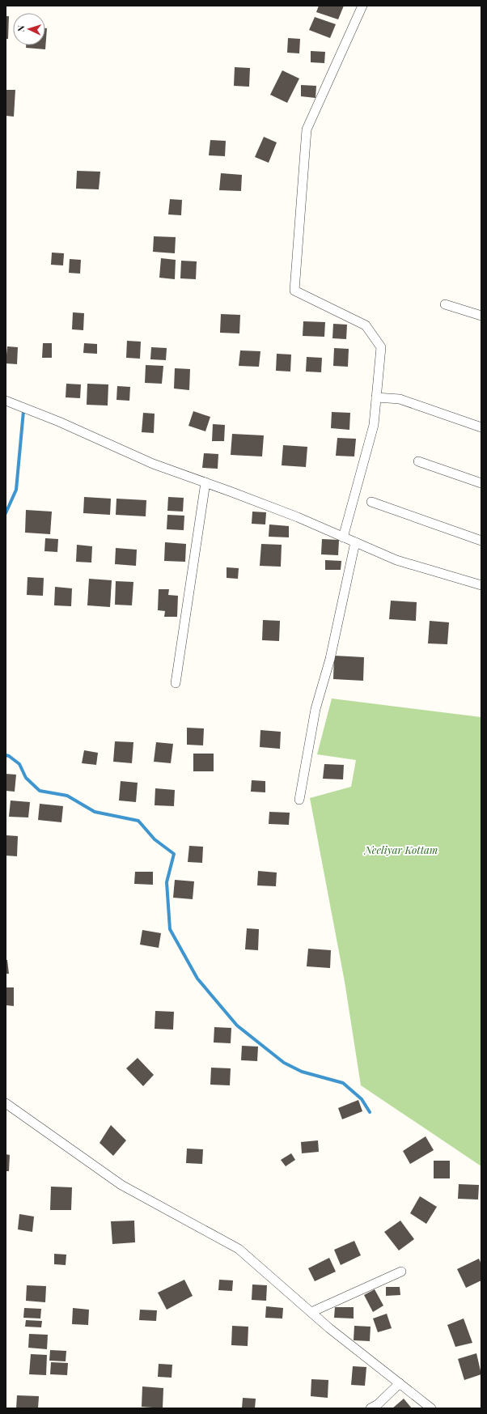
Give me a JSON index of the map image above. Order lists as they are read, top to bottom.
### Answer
{
  "parks": ["Neeliyar Kottam"],
  "north": "left"
}
